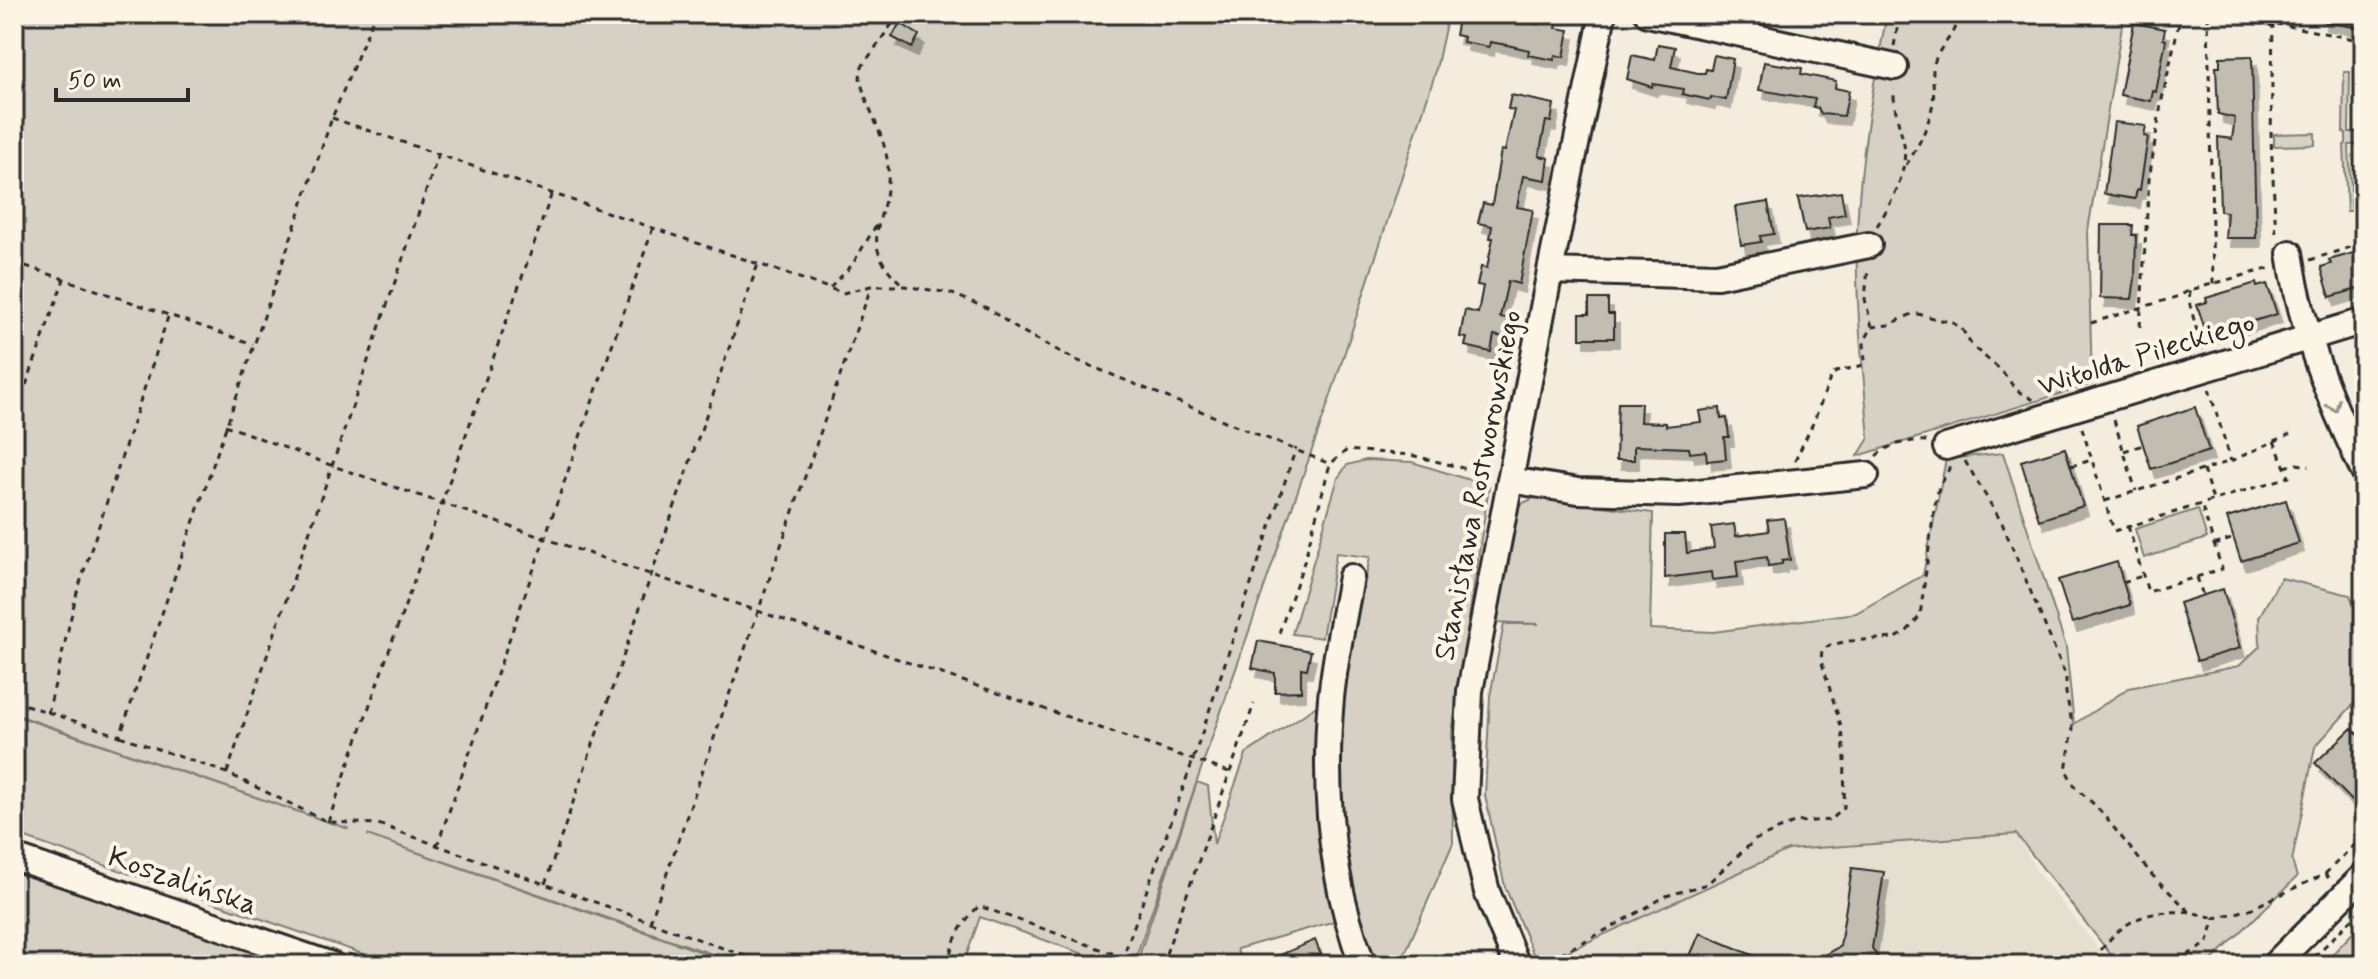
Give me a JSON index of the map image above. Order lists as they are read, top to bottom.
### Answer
{
  "streets": {
    "street": ["Witolda Pileckiego", "Stanisława Rostworowskiego", "Koszalińska"]
  },
  "scale_bar": "50 m"
}
